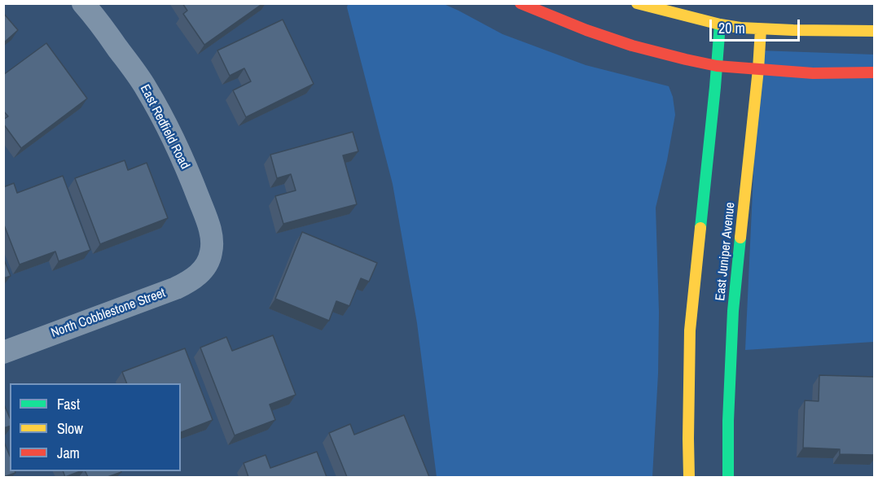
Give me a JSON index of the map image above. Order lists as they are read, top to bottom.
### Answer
{
  "streets": {
    "street": ["East Redfield Road", "East Juniper Avenue", "North Cobblestone Street"]
  },
  "crossings": [
    ["East Redfield Road", "North Cobblestone Street"]
  ],
  "legend": ["Fast", "Slow", "Jam"],
  "scale_bar": "20 m"
}
